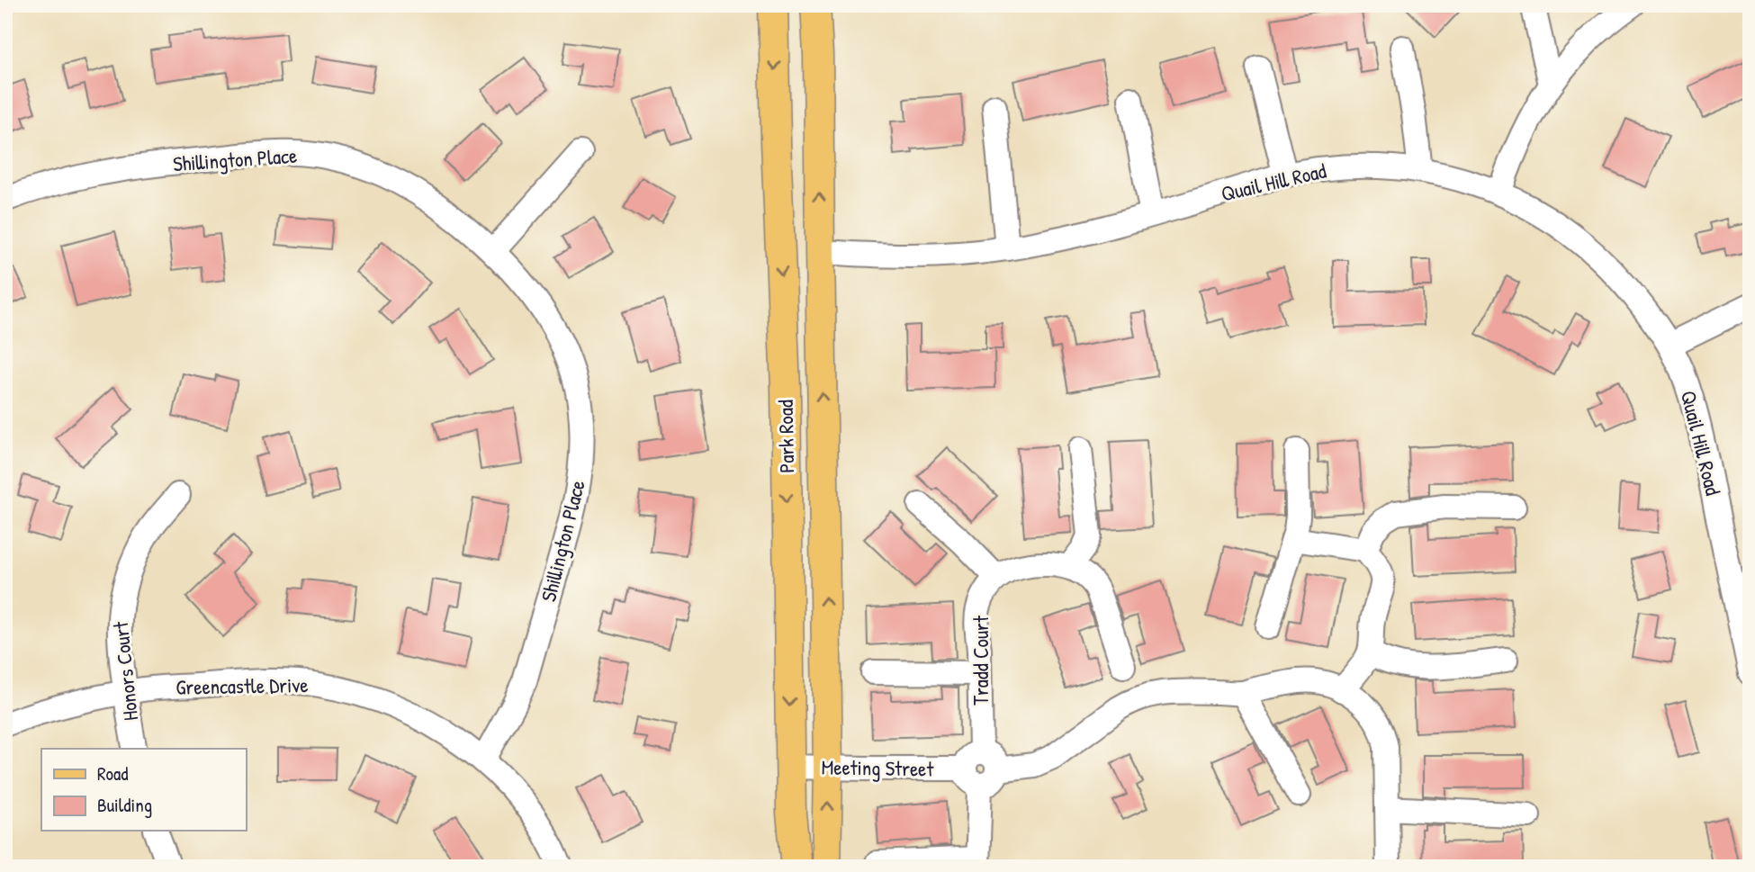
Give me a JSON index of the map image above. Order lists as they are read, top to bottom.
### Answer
{
  "streets": {
    "main road": ["Park Road"],
    "street": [
      "Shillington Place",
      "Quail Hill Road",
      "Tradd Court",
      "Honors Court",
      "Greencastle Drive",
      "Meeting Street"
    ]
  },
  "crossings": [
    ["Shillington Place", "Greencastle Drive"],
    ["Quail Hill Road", "Park Road"],
    ["Park Road", "Meeting Street"],
    ["Tradd Court", "Meeting Street"],
    ["Honors Court", "Greencastle Drive"]
  ],
  "legend": ["Road", "Building"]
}
